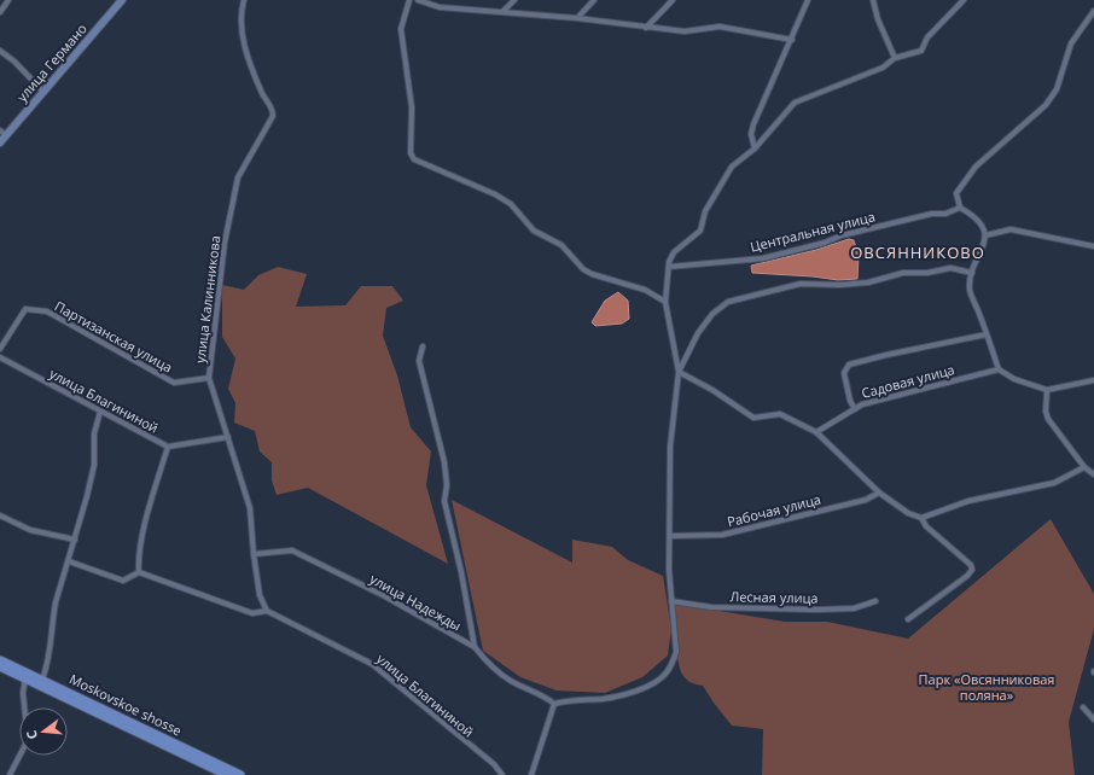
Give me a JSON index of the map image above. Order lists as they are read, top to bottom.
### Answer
{
  "streets": {
    "main road": ["улица Германо", "Moskovskoe shosse"],
    "street": [
      "Центральная улица",
      "улица Калинникова",
      "Партизанская улица",
      "Садовая улица",
      "улица Благининой",
      "Рабочая улица",
      "Лесная улица",
      "улица Надежды"
    ]
  },
  "crossings": [
    ["улица Калинникова", "Партизанская улица"],
    ["улица Калинникова", "улица Благининой"],
    ["улица Калинникова", "улица Надежды"]
  ],
  "districts": ["ОВСЯННИКОВО"],
  "parks": ["Парк «Овсянниковая поляна»"],
  "north": "left"
}
